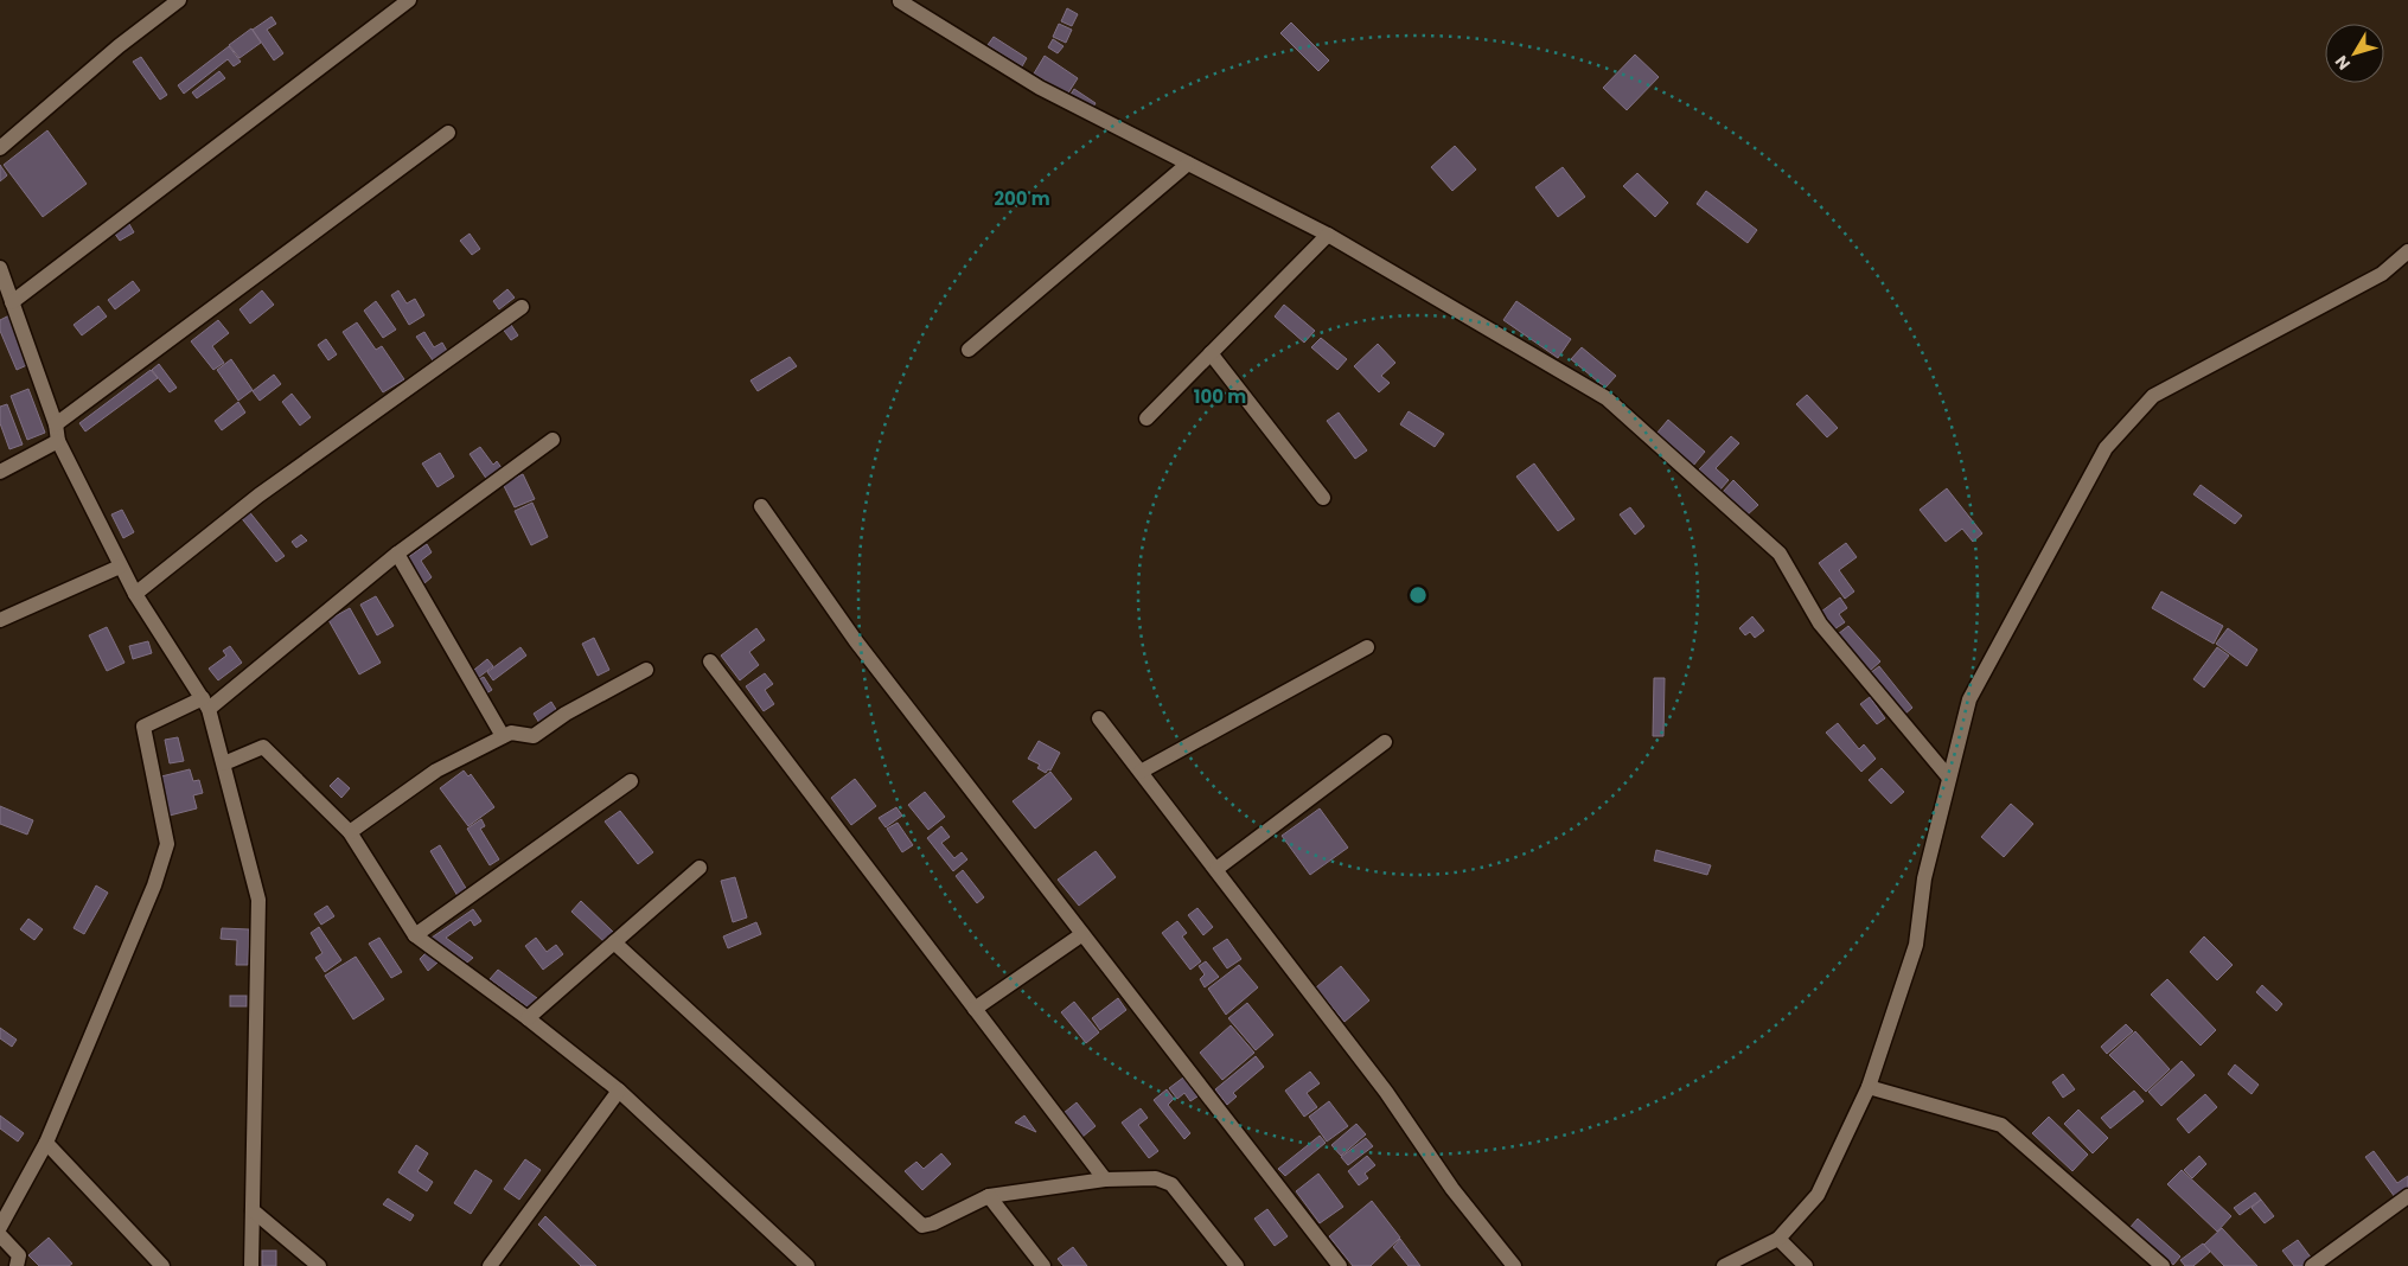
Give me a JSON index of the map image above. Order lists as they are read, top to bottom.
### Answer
{
  "north": "bottom left",
  "rings": ["200 m", "100 m"]
}
